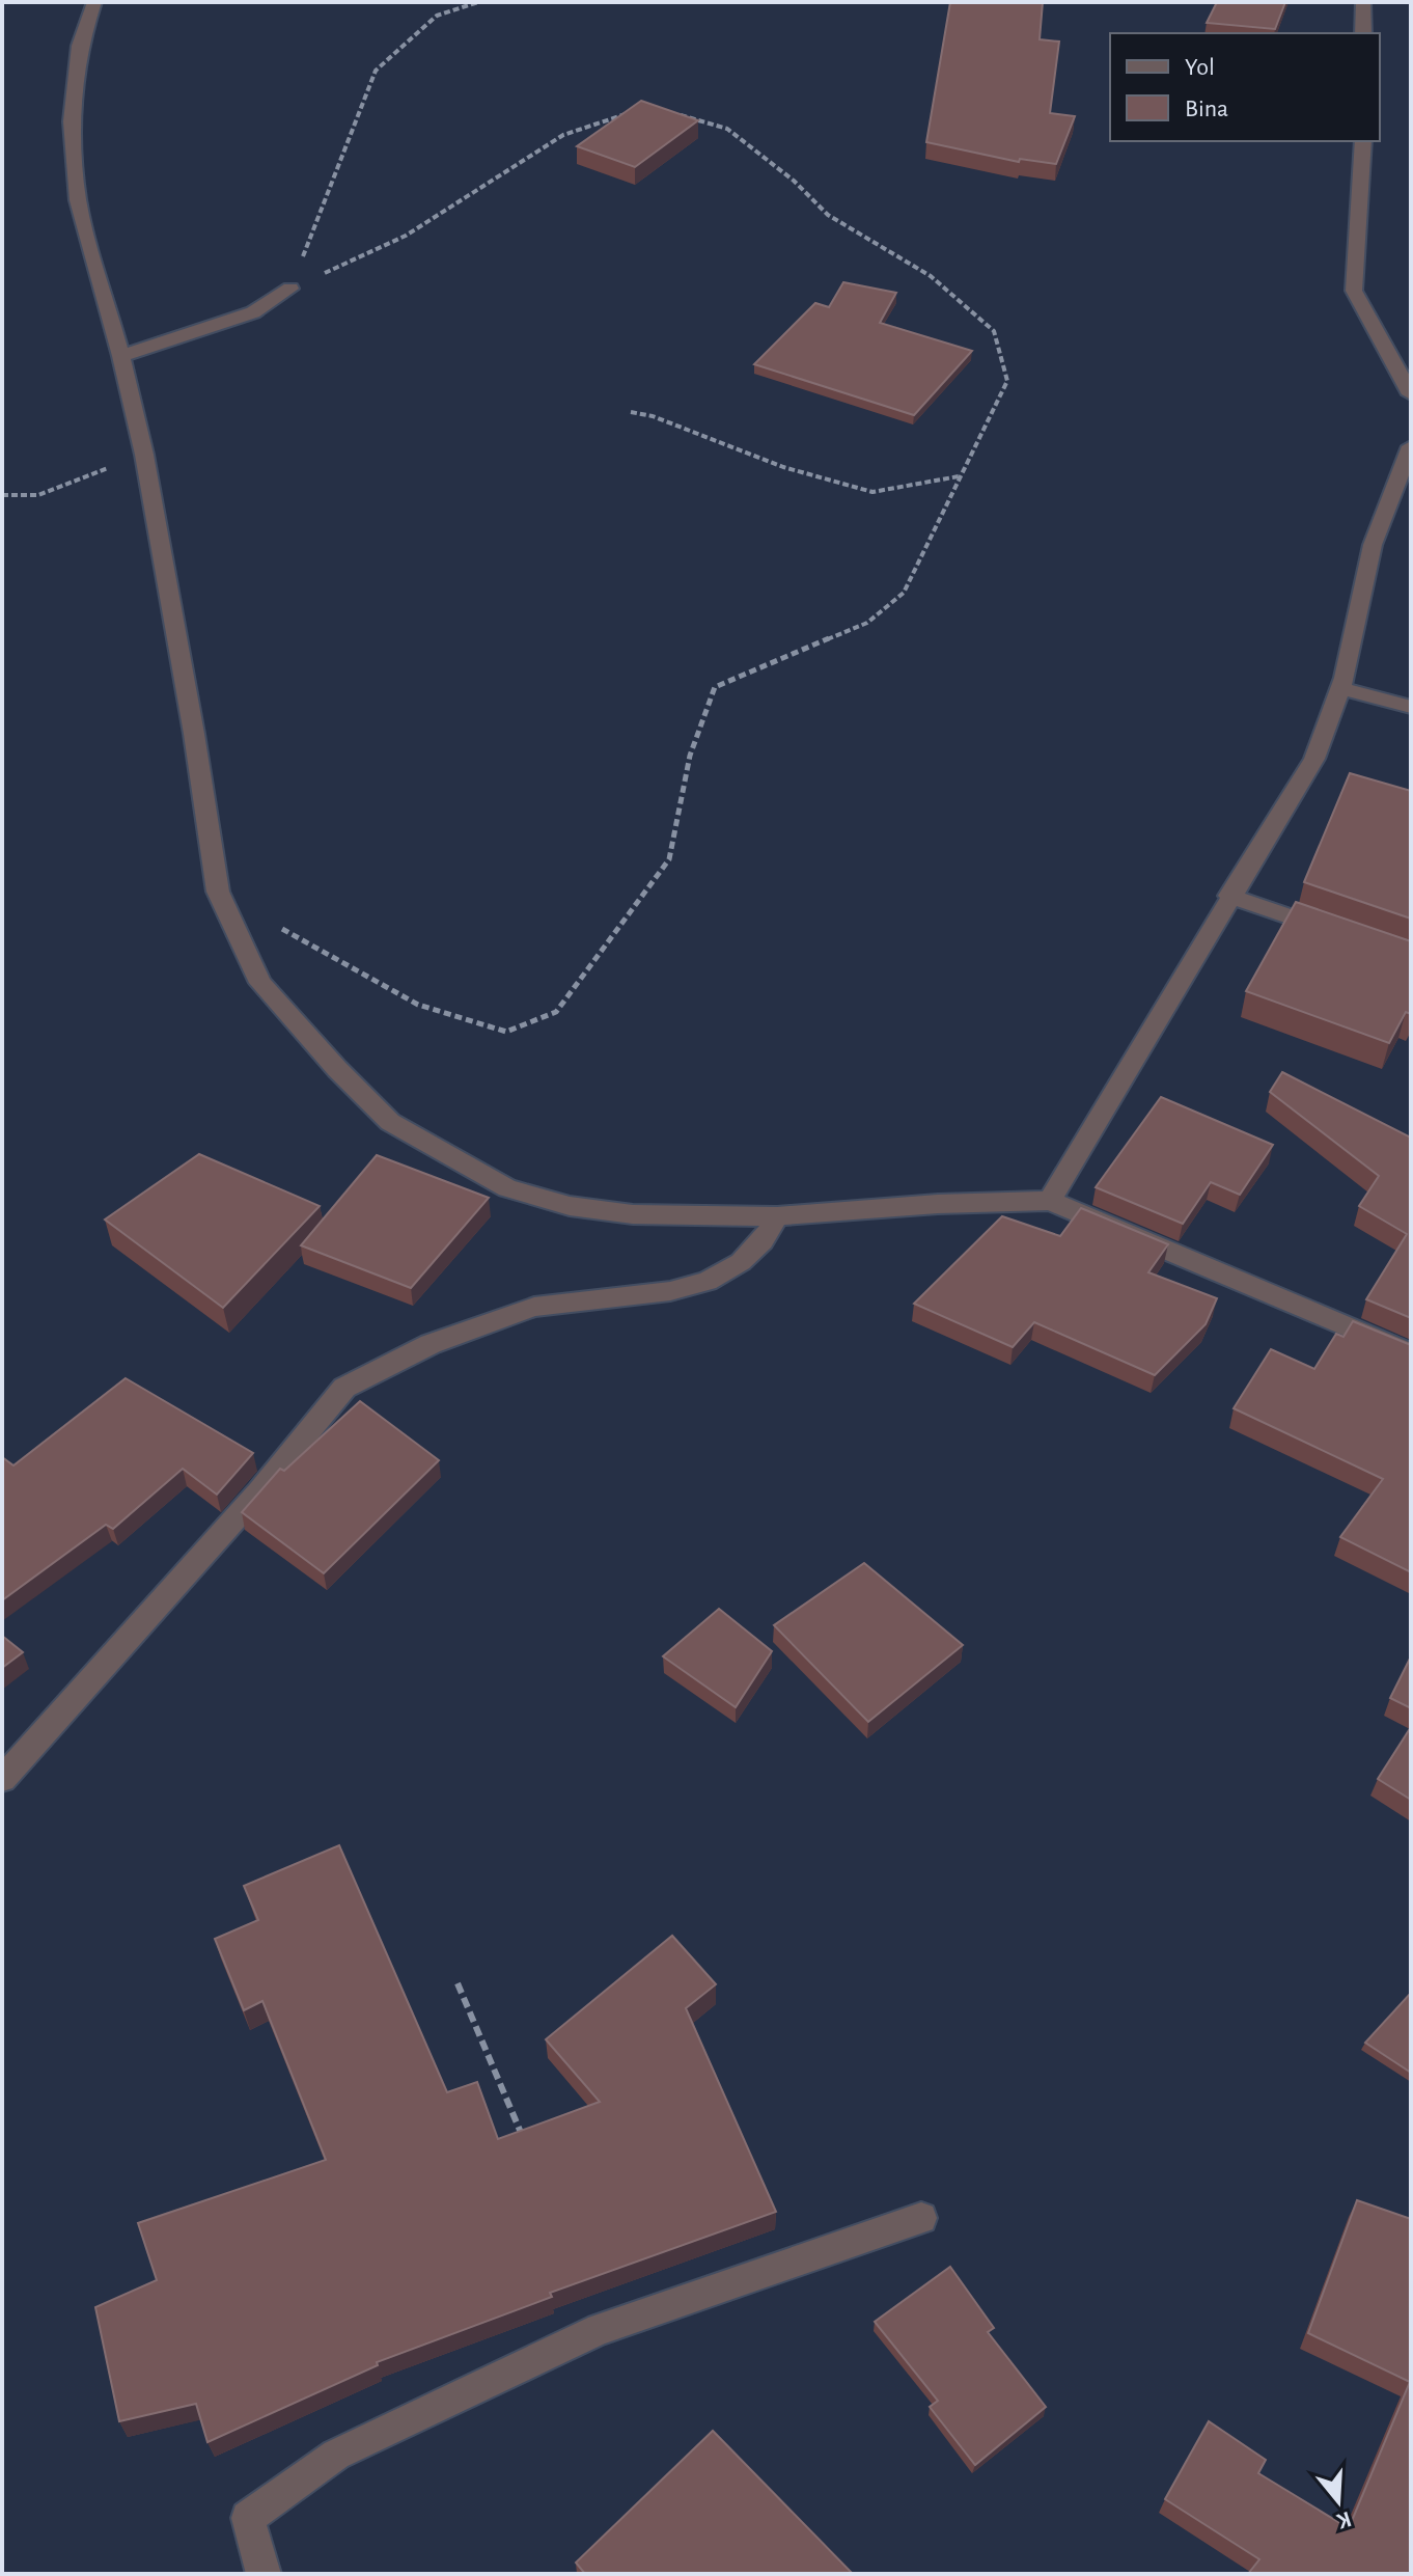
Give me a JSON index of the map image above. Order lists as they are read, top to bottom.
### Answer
{
  "legend": ["Yol", "Bina"],
  "north": "bottom"
}
